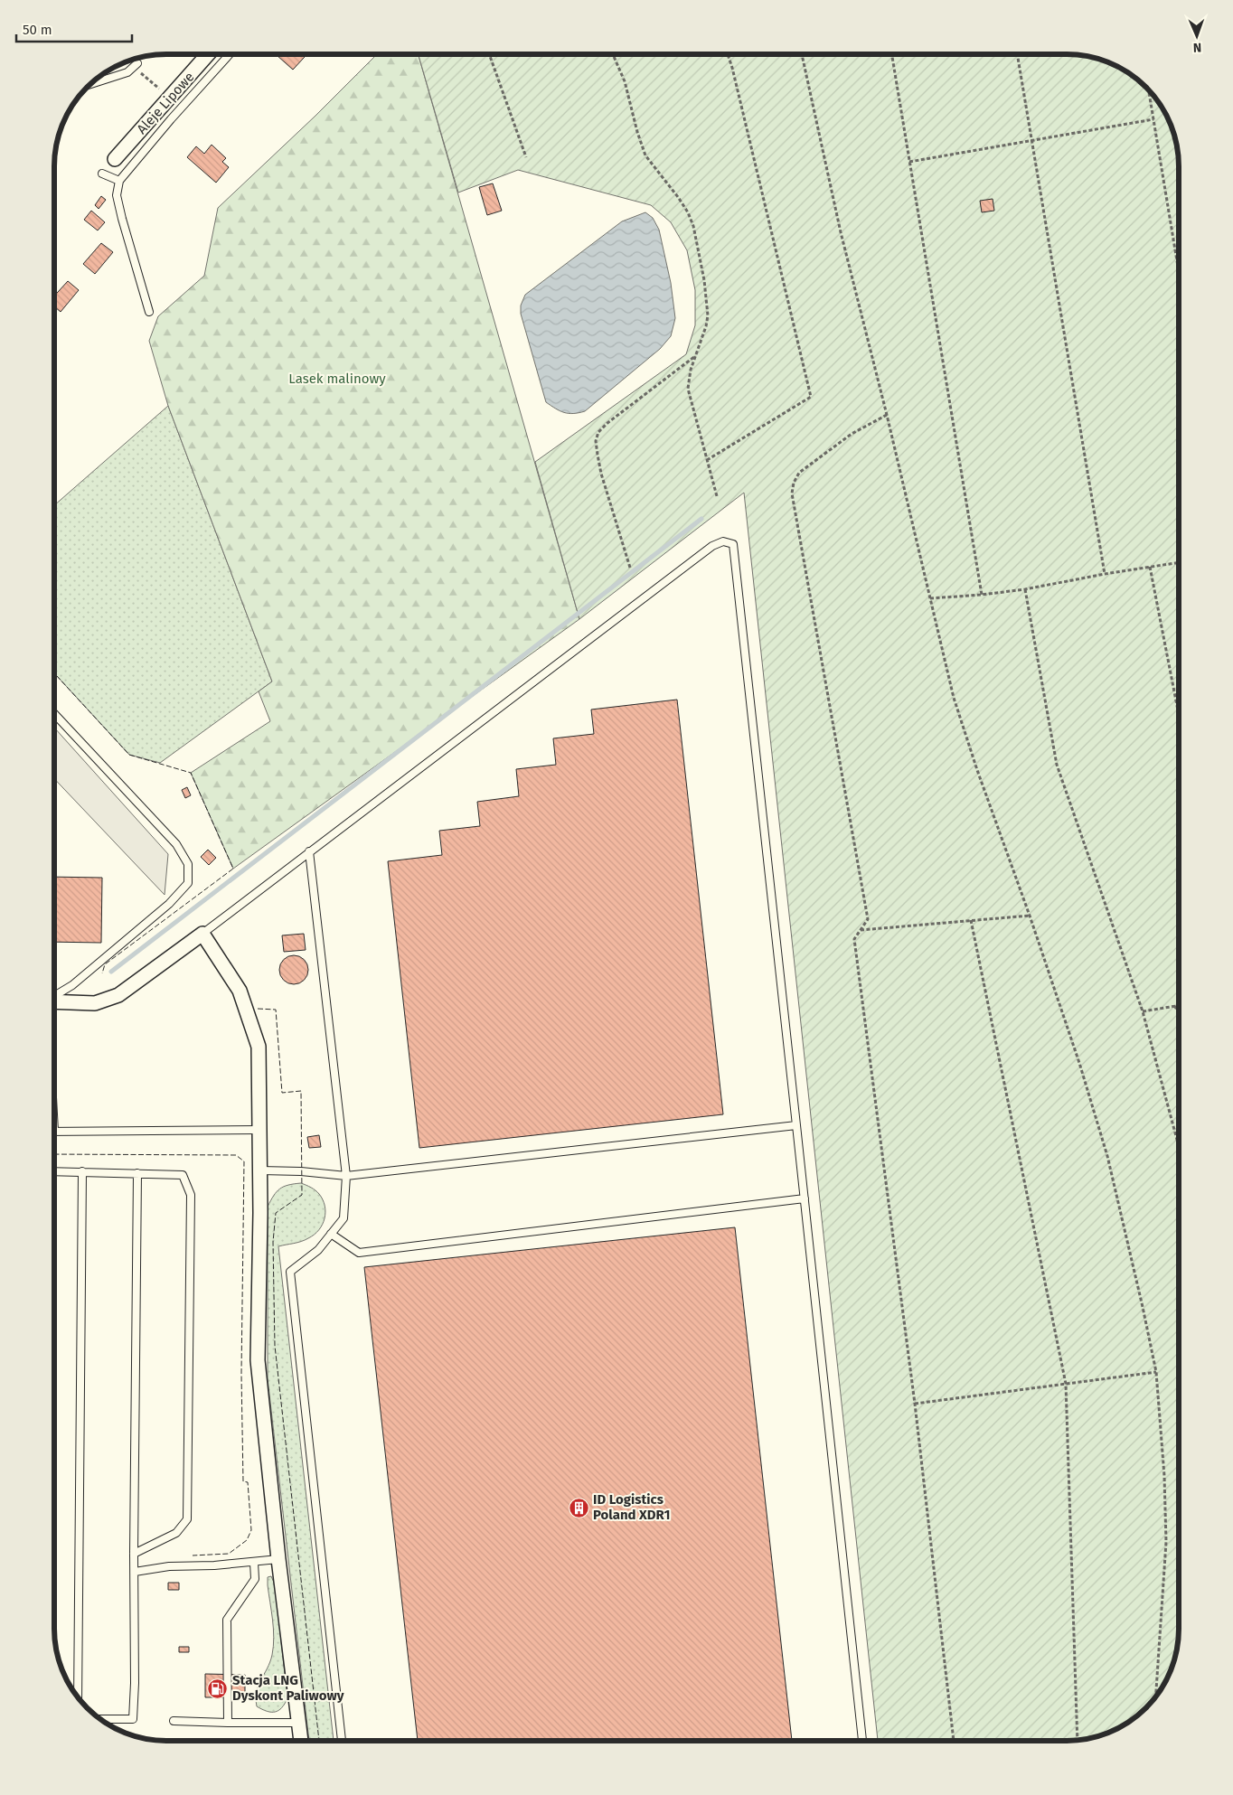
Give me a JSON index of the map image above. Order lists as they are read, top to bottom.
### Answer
{
  "streets": {
    "street": ["Aleje Lipowe"]
  },
  "parks": ["Lasek malinowy"],
  "places": {
    "building": ["ID Logistics Poland XDR1"],
    "fuel station": ["Stacja LNG Dyskont Paliwowy"]
  },
  "scale_bar": "50 m",
  "north": "bottom"
}
